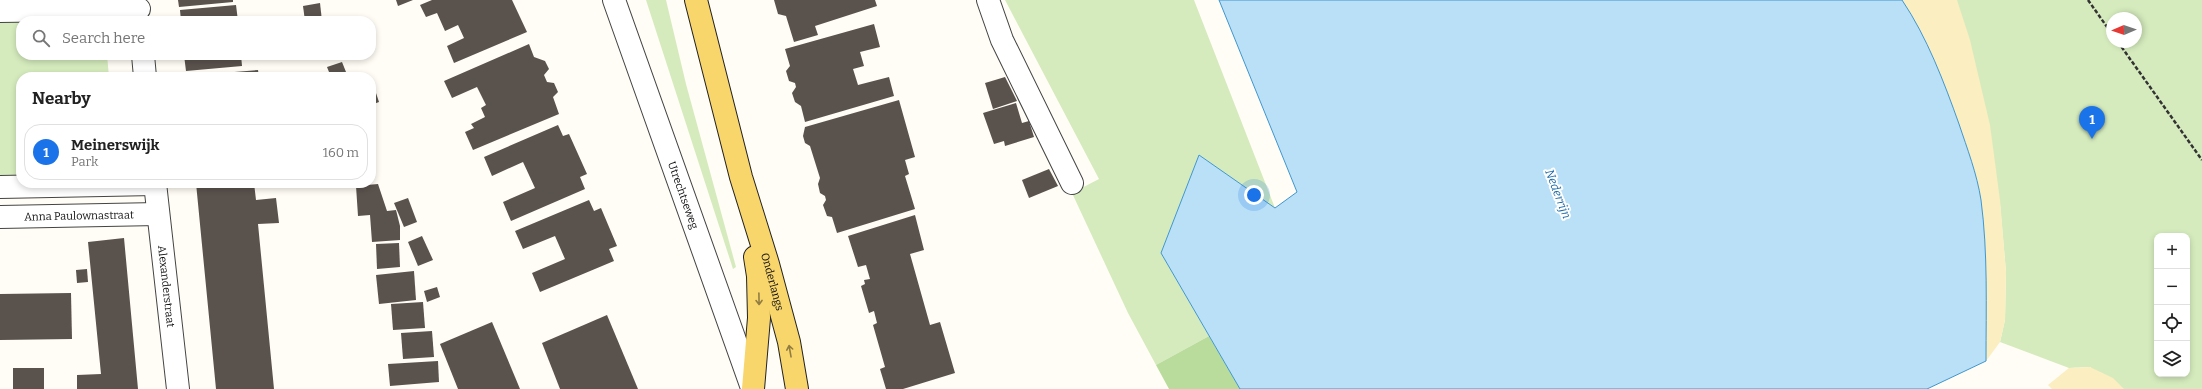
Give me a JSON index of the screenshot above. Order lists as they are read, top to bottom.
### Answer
{
  "streets": {
    "main road": ["Onderlangs"],
    "street": ["Utrechtseweg", "Anna Paulownastraat", "Alexanderstraat"]
  },
  "crossings": [
    ["Utrechtseweg", "Onderlangs"],
    ["Anna Paulownastraat", "Alexanderstraat"]
  ],
  "water": ["Nederrijn"],
  "north": "left",
  "page": {
    "search": "Search here",
    "heading": "Nearby",
    "pins": "1",
    "list": [
      {
        "mark": "1",
        "name": "Meinerswijk",
        "note": "Park",
        "value": "160 m"
      }
    ],
    "map_buttons": ["+", "−"]
  }
}
